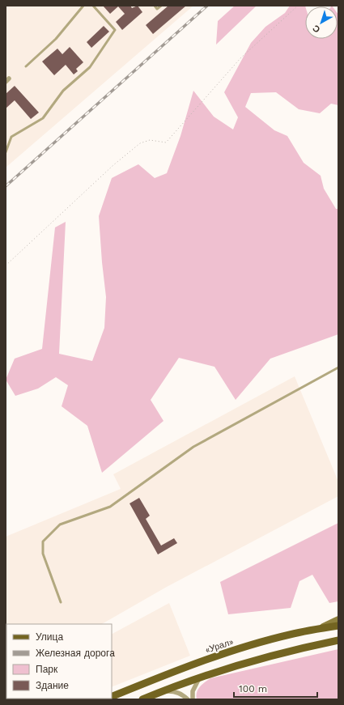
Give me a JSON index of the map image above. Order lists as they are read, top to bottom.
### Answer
{
  "streets": {
    "main road": ["«Урал»"]
  },
  "legend": [
    "Улица",
    "Железная дорога",
    "Парк",
    "Здание"
  ],
  "scale_bar": "100 m",
  "north": "bottom left"
}
